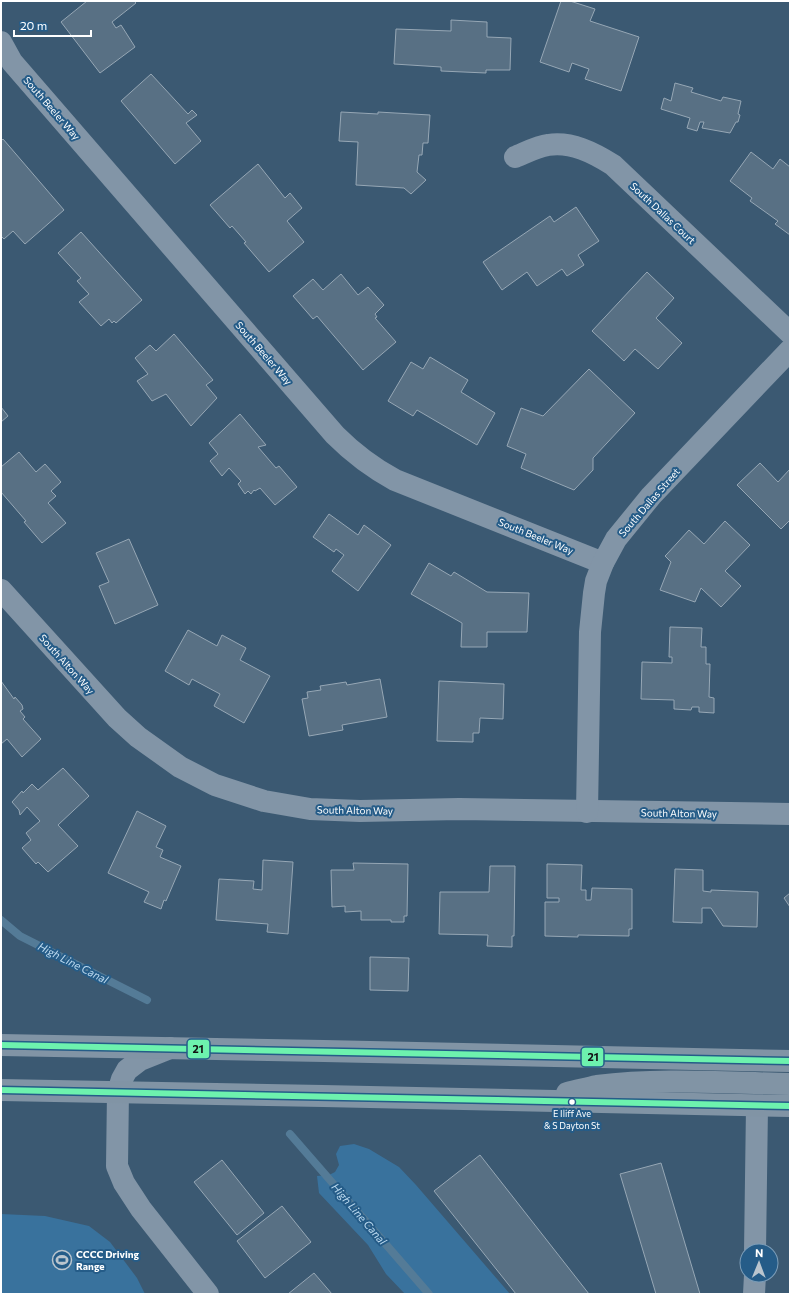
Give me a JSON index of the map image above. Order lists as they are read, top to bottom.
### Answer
{
  "streets": {
    "street": [
      "South Beeler Way",
      "South Dallas Court",
      "South Dallas Street",
      "South Alton Way"
    ]
  },
  "crossings": [
    ["South Beeler Way", "South Dallas Street"],
    ["South Dallas Street", "South Alton Way"]
  ],
  "water": ["High Line Canal"],
  "places": {
    "other": ["E Iliff Ave & S Dayton St"],
    "sports": ["CCCC Driving Range"]
  },
  "lines": ["transit line 21"],
  "scale_bar": "20 m",
  "north": "top"
}
